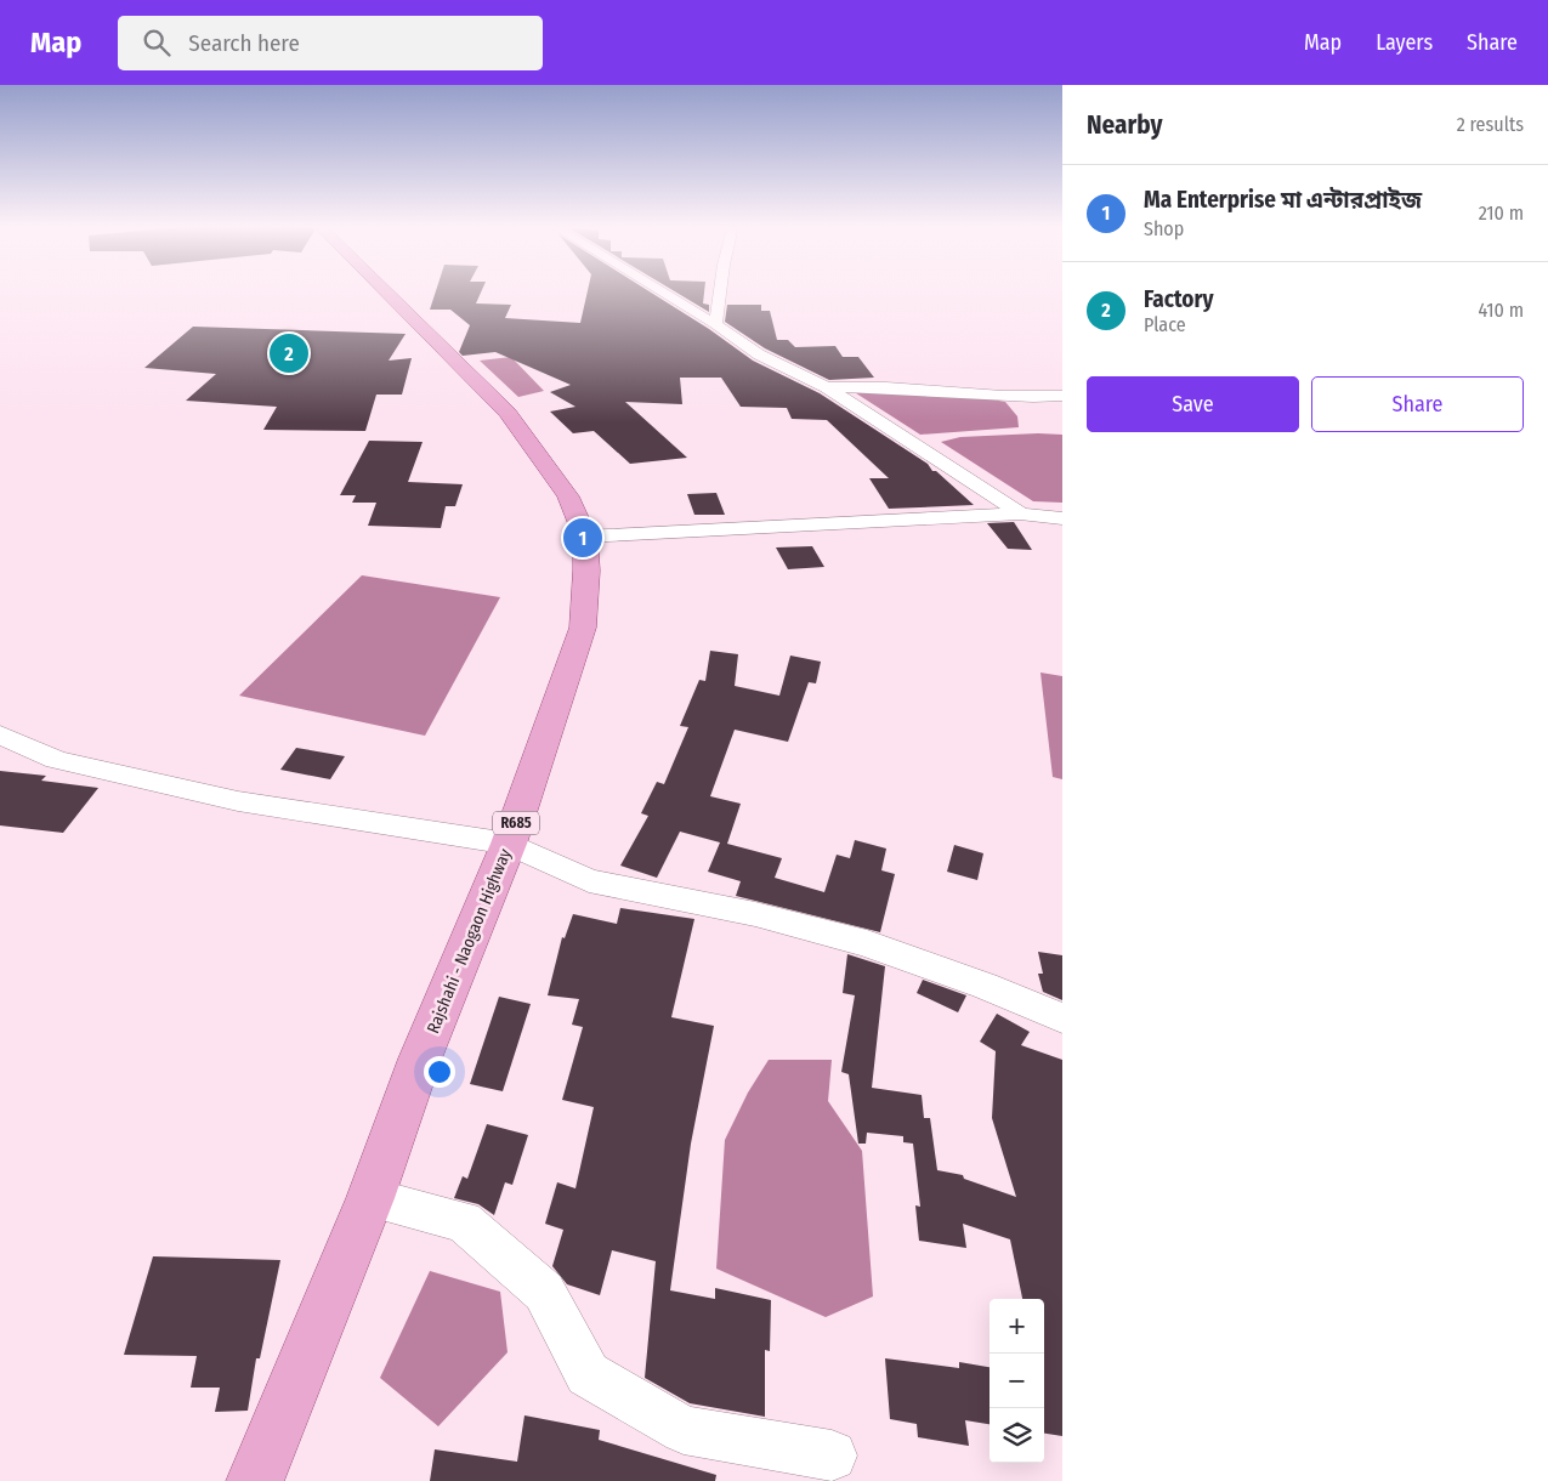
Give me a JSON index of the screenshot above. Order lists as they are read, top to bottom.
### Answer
{
  "streets": {
    "main road": ["R685", "Rajshahi - Naogaon Highway"]
  },
  "page": {
    "header": "Map",
    "search": "Search here",
    "nav": ["Map", "Layers", "Share"],
    "heading": ["Nearby", "2 results"],
    "list": [
      {
        "mark": "1",
        "name": "Ma Enterprise মা এন্টারপ্রাইজ",
        "note": "Shop",
        "value": "210 m"
      },
      {
        "mark": "2",
        "name": "Factory",
        "note": "Place",
        "value": "410 m"
      }
    ],
    "pins": ["2", "1"],
    "buttons": ["Save", "Share"],
    "map_buttons": ["+", "−"]
  }
}
